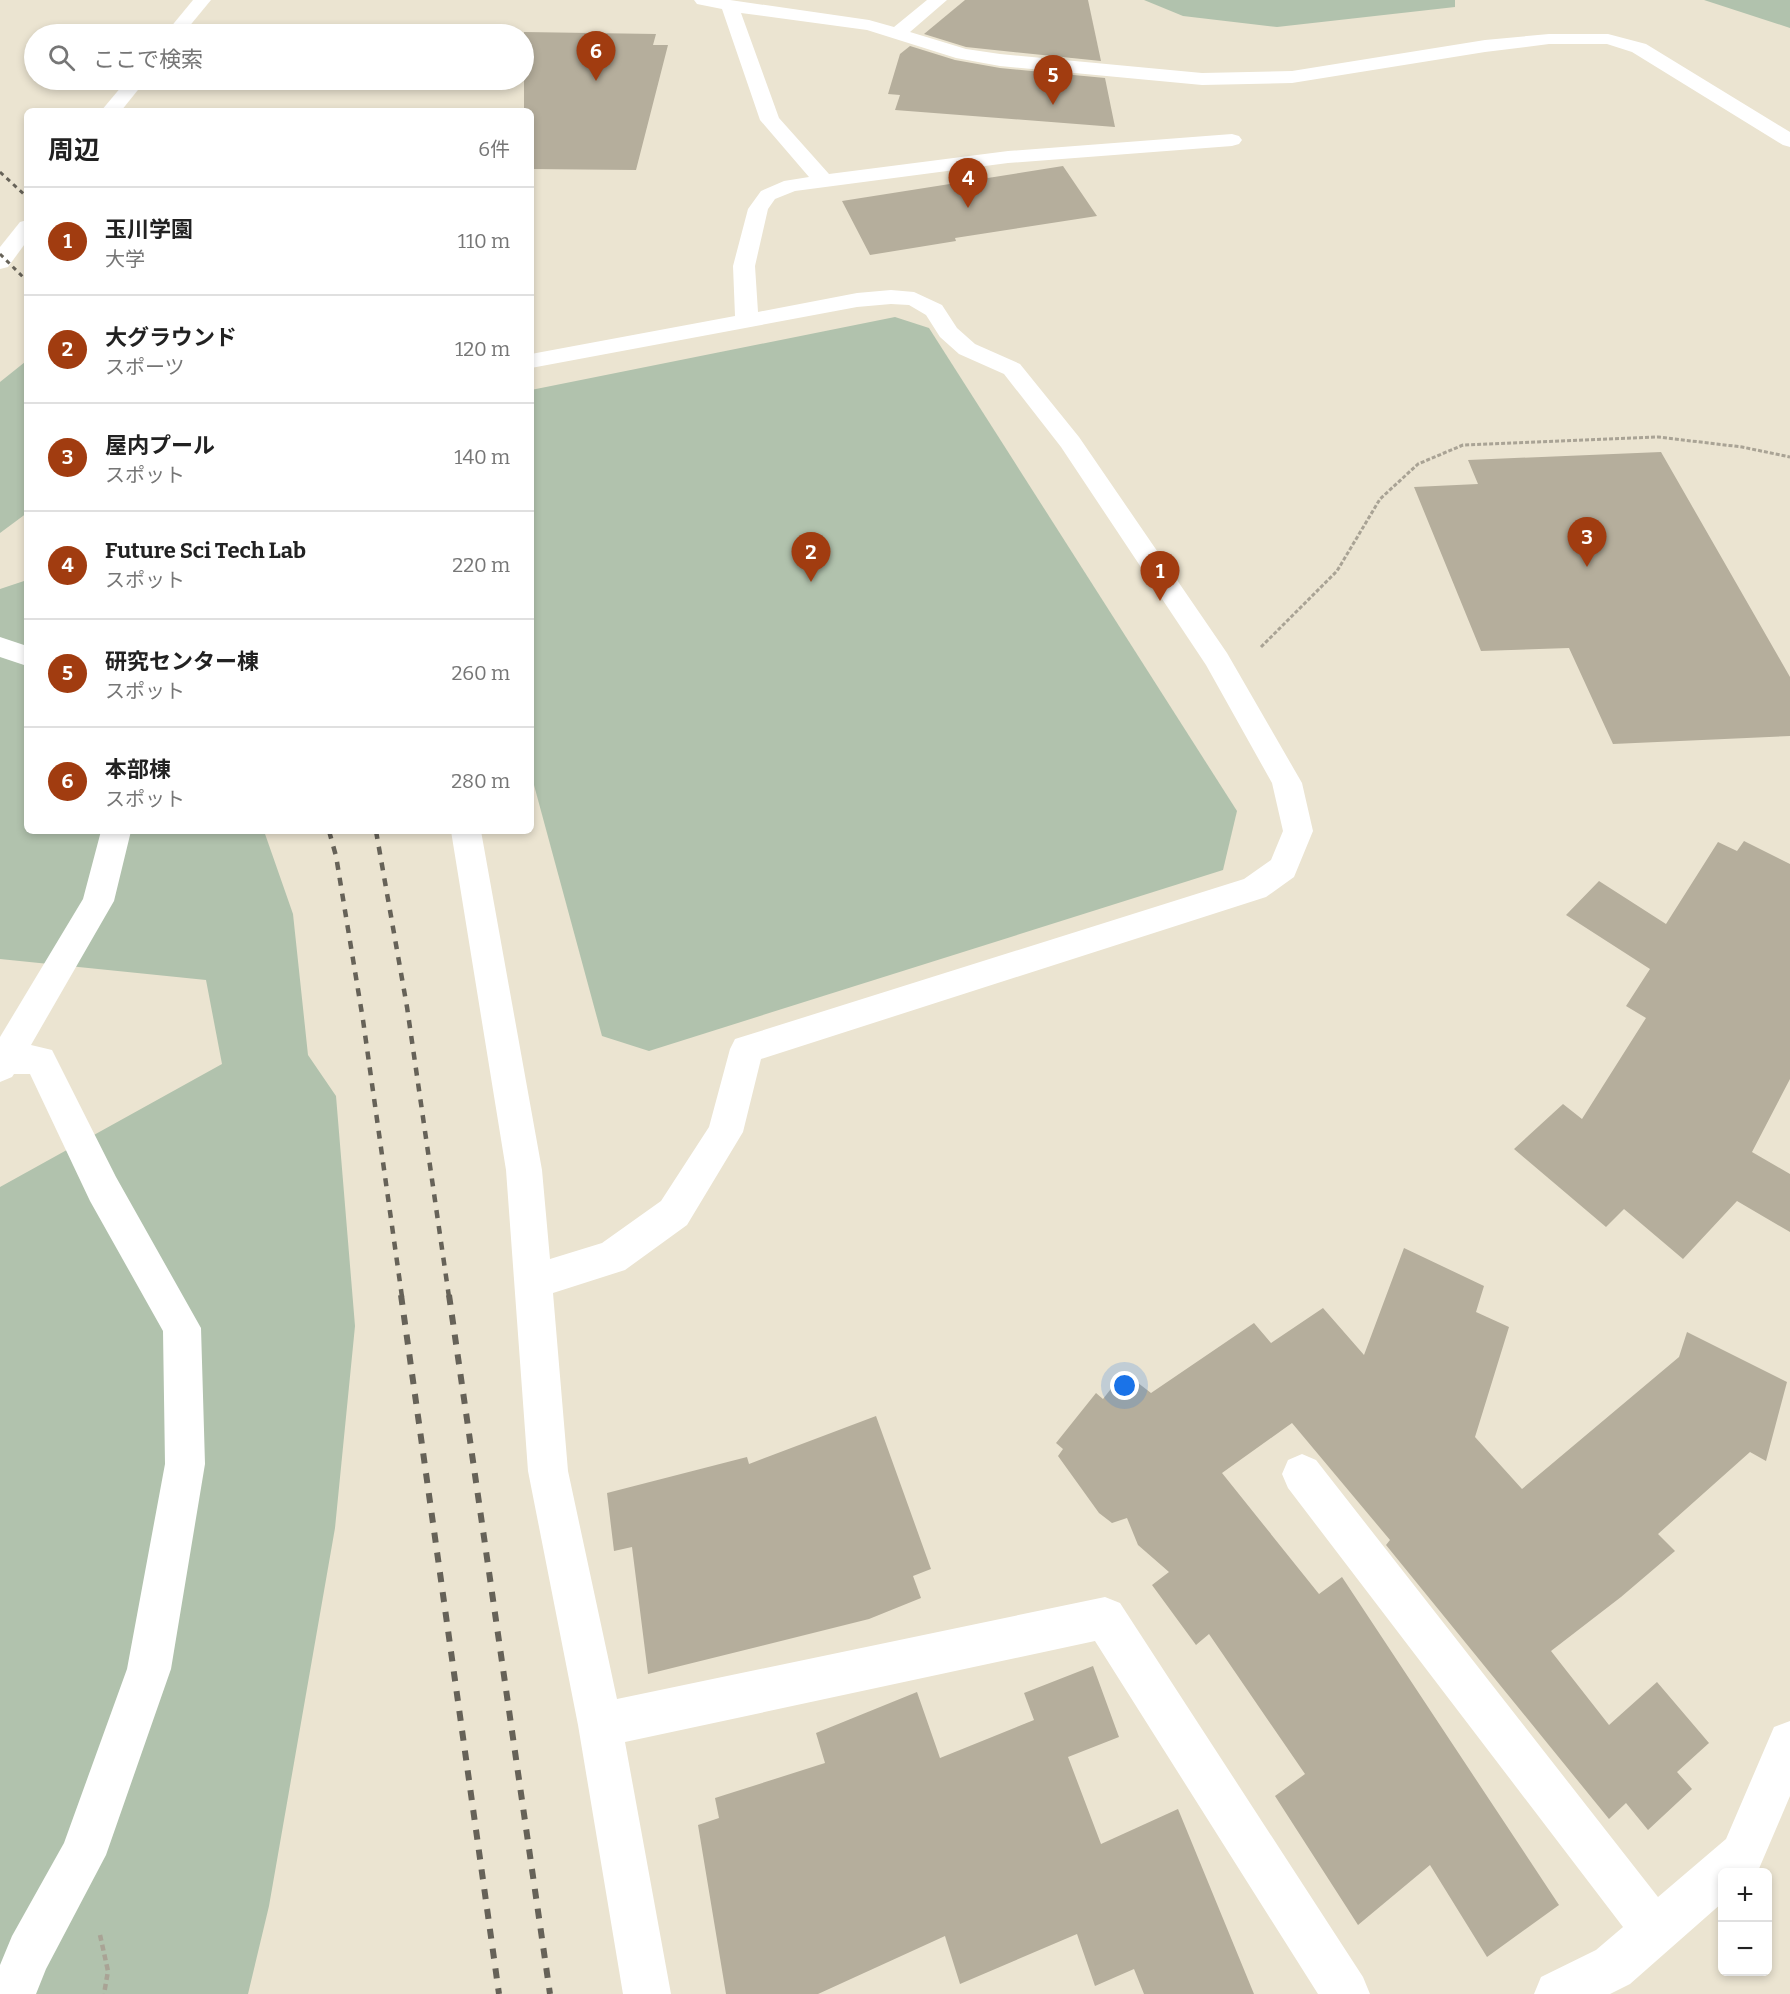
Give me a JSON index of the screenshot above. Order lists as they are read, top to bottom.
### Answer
{
  "page": {
    "search": "ここで検索",
    "pins": [
      "6",
      "5",
      "4",
      "3",
      "2",
      "1"
    ],
    "heading": ["周辺", "6件"],
    "list": [
      {
        "mark": "1",
        "name": "玉川学園",
        "note": "大学",
        "value": "110 m"
      },
      {
        "mark": "2",
        "name": "大グラウンド",
        "note": "スポーツ",
        "value": "120 m"
      },
      {
        "mark": "3",
        "name": "屋内プール",
        "note": "スポット",
        "value": "140 m"
      },
      {
        "mark": "4",
        "name": "Future Sci Tech Lab",
        "note": "スポット",
        "value": "220 m"
      },
      {
        "mark": "5",
        "name": "研究センター棟",
        "note": "スポット",
        "value": "260 m"
      },
      {
        "mark": "6",
        "name": "本部棟",
        "note": "スポット",
        "value": "280 m"
      }
    ],
    "map_buttons": ["+", "−"]
  }
}
